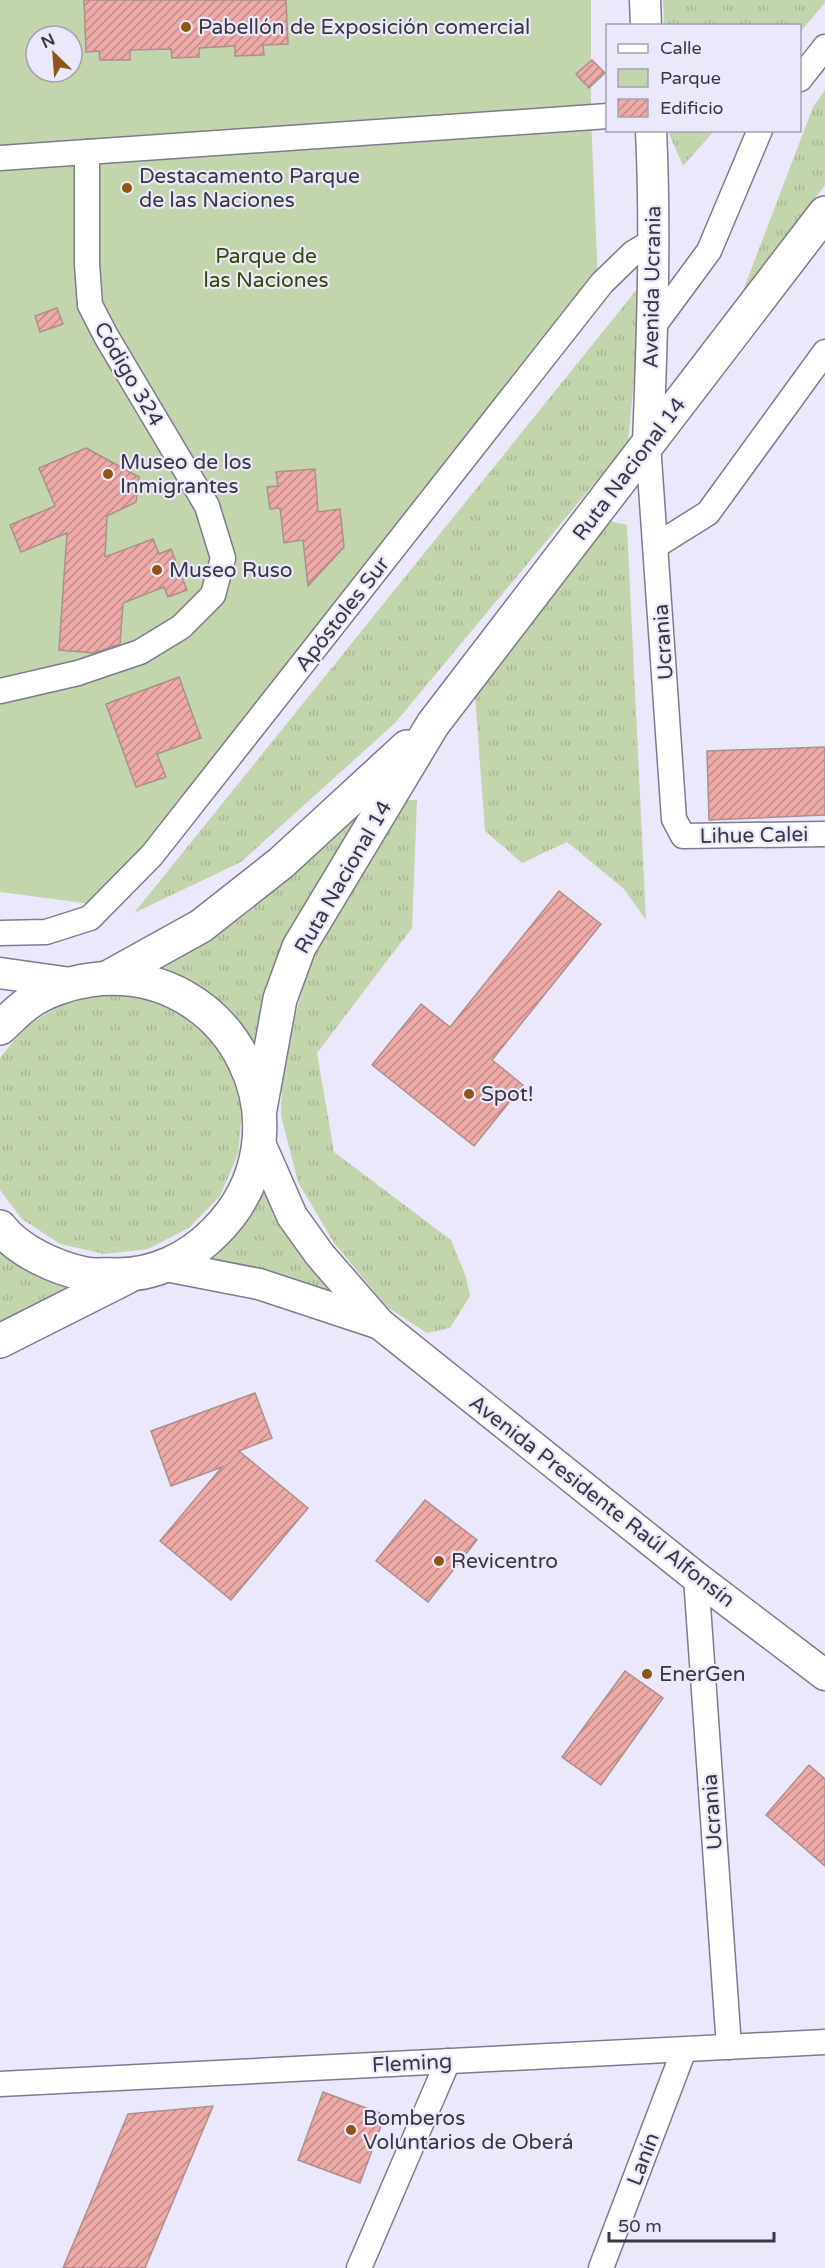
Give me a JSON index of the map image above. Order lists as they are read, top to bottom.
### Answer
{
  "streets": {
    "highway": ["Ruta Nacional 14"],
    "main road": ["Avenida Ucrania", "Avenida Presidente Raúl Alfonsín"],
    "street": [
      "Código 324",
      "Apóstoles Sur",
      "Ucrania",
      "Lihue Calei",
      "Fleming",
      "Lanín"
    ]
  },
  "crossings": [
    ["Avenida Ucrania", "Ruta Nacional 14"],
    ["Avenida Ucrania", "Apóstoles Sur"],
    ["Avenida Ucrania", "Ucrania"],
    ["Ruta Nacional 14", "Ucrania"],
    ["Ucrania", "Lihue Calei"],
    ["Ucrania", "Avenida Presidente Raúl Alfonsín"],
    ["Ucrania", "Fleming"],
    ["Fleming", "Lanín"]
  ],
  "parks": ["Parque de las Naciones"],
  "places": [
    "Pabellón de Exposición comercial",
    "Destacamento Parque de las Naciones",
    "Museo de los Inmigrantes",
    "Museo Ruso",
    "Spot!",
    "Revicentro",
    "EnerGen",
    "Bomberos Voluntarios de Oberá"
  ],
  "legend": ["Calle", "Parque", "Edificio"],
  "scale_bar": "50 m",
  "north": "top left"
}
